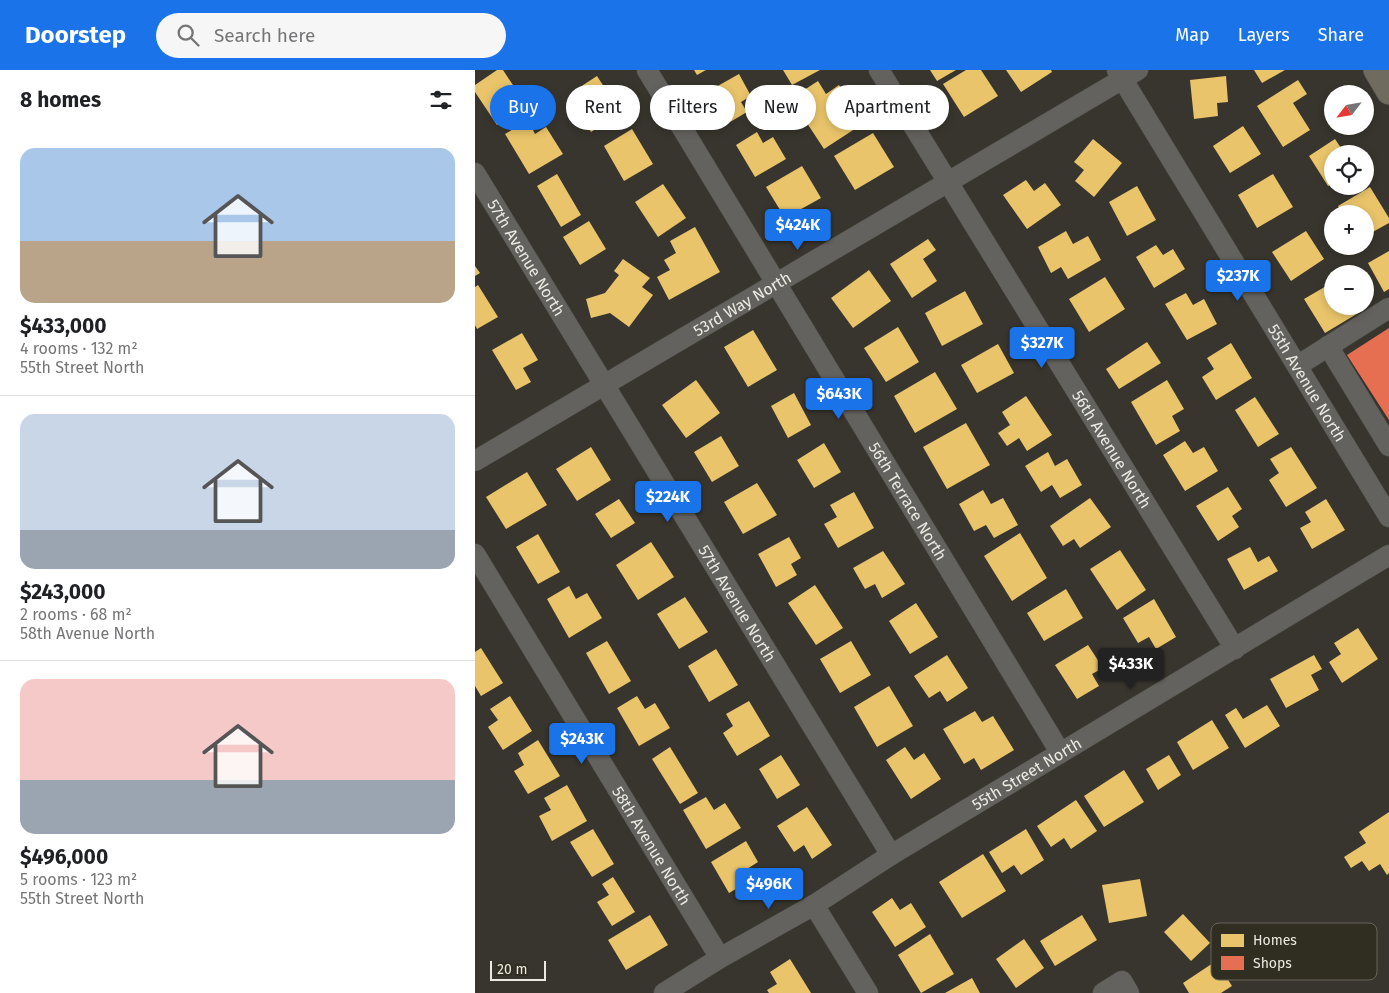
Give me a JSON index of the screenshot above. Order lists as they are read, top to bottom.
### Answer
{
  "streets": {
    "street": [
      "57th Avenue North",
      "53rd Way North",
      "55th Avenue North",
      "56th Avenue North",
      "56th Terrace North",
      "55th Street North",
      "58th Avenue North"
    ]
  },
  "crossings": [
    ["57th Avenue North", "53rd Way North"],
    ["57th Avenue North", "55th Street North"],
    ["53rd Way North", "55th Avenue North"],
    ["53rd Way North", "56th Avenue North"],
    ["53rd Way North", "56th Terrace North"],
    ["56th Avenue North", "55th Street North"],
    ["56th Terrace North", "55th Street North"],
    ["55th Street North", "58th Avenue North"]
  ],
  "legend": ["Homes", "Shops"],
  "scale_bar": "20 m",
  "north": "bottom left",
  "page": {
    "header": "Doorstep",
    "search": "Search here",
    "nav": ["Map", "Layers", "Share"],
    "heading": "8 homes",
    "map_buttons": ["+", "−"],
    "chip": [
      "Buy",
      "Rent",
      "Filters",
      "New",
      "Apartment"
    ],
    "list": [
      {
        "name": "$433,000",
        "note": "4 rooms · 132 m² · 55th Street North"
      },
      {
        "name": "$243,000",
        "note": "2 rooms · 68 m² · 58th Avenue North"
      },
      {
        "name": "$496,000",
        "note": "5 rooms · 123 m² · 55th Street North"
      }
    ],
    "price": [
      "$424K",
      "$237K",
      "$327K",
      "$643K",
      "$224K",
      "$433K",
      "$243K",
      "$496K"
    ],
    "scale": "20 m"
  }
}
